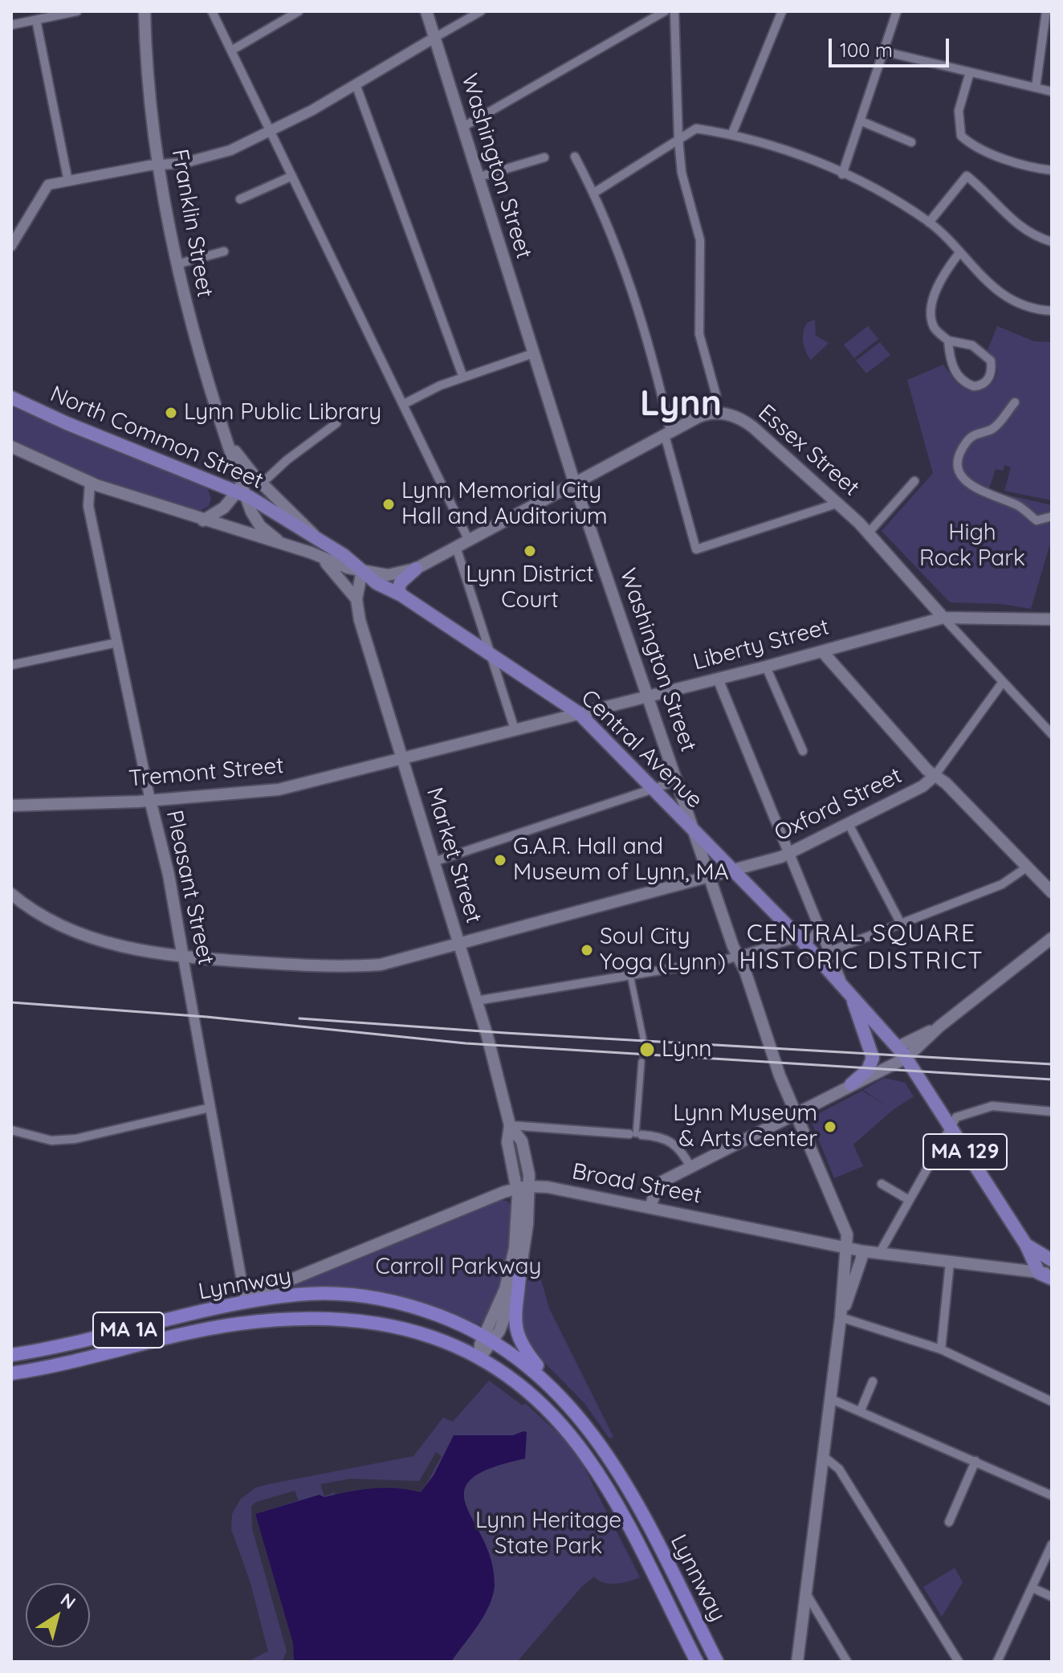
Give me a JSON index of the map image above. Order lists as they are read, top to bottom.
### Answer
{
  "streets": {
    "highway": ["Lynnway", "MA 1A"],
    "main road": [
      "Washington Street",
      "Franklin Street",
      "North Common Street",
      "Essex Street",
      "Liberty Street",
      "Central Avenue",
      "Tremont Street",
      "Oxford Street",
      "Market Street",
      "Pleasant Street",
      "MA 129",
      "Broad Street"
    ]
  },
  "crossings": [
    ["Washington Street", "Liberty Street"],
    ["Washington Street", "Central Avenue"],
    ["Washington Street", "Oxford Street"],
    ["Washington Street", "Broad Street"],
    ["Franklin Street", "North Common Street"],
    ["North Common Street", "Central Avenue"],
    ["North Common Street", "Market Street"],
    ["Essex Street", "Liberty Street"],
    ["Liberty Street", "Central Avenue"],
    ["Liberty Street", "Tremont Street"],
    ["Liberty Street", "Market Street"],
    ["Central Avenue", "Oxford Street"],
    ["Central Avenue", "Market Street"],
    ["Central Avenue", "MA 129"],
    ["Tremont Street", "Market Street"],
    ["Tremont Street", "Pleasant Street"],
    ["Oxford Street", "Market Street"],
    ["Oxford Street", "Pleasant Street"],
    ["Market Street", "Broad Street"],
    ["Market Street", "MA 1A"],
    ["Pleasant Street", "Lynnway"],
    ["Pleasant Street", "MA 1A"],
    ["Broad Street", "MA 1A"],
    ["Lynnway", "MA 1A"]
  ],
  "districts": ["Lynn", "CENTRAL SQUARE HISTORIC DISTRICT"],
  "parks": ["High Rock Park", "Carroll Parkway", "Lynn Heritage State Park"],
  "places": [
    "Lynn Public Library",
    "Lynn Memorial City Hall and Auditorium",
    "Lynn District Court",
    "G.A.R. Hall and Museum of Lynn, MA",
    "Soul City Yoga (Lynn)",
    "Lynn",
    "Lynn Museum & Arts Center"
  ],
  "scale_bar": "100 m",
  "north": "top right"
}
